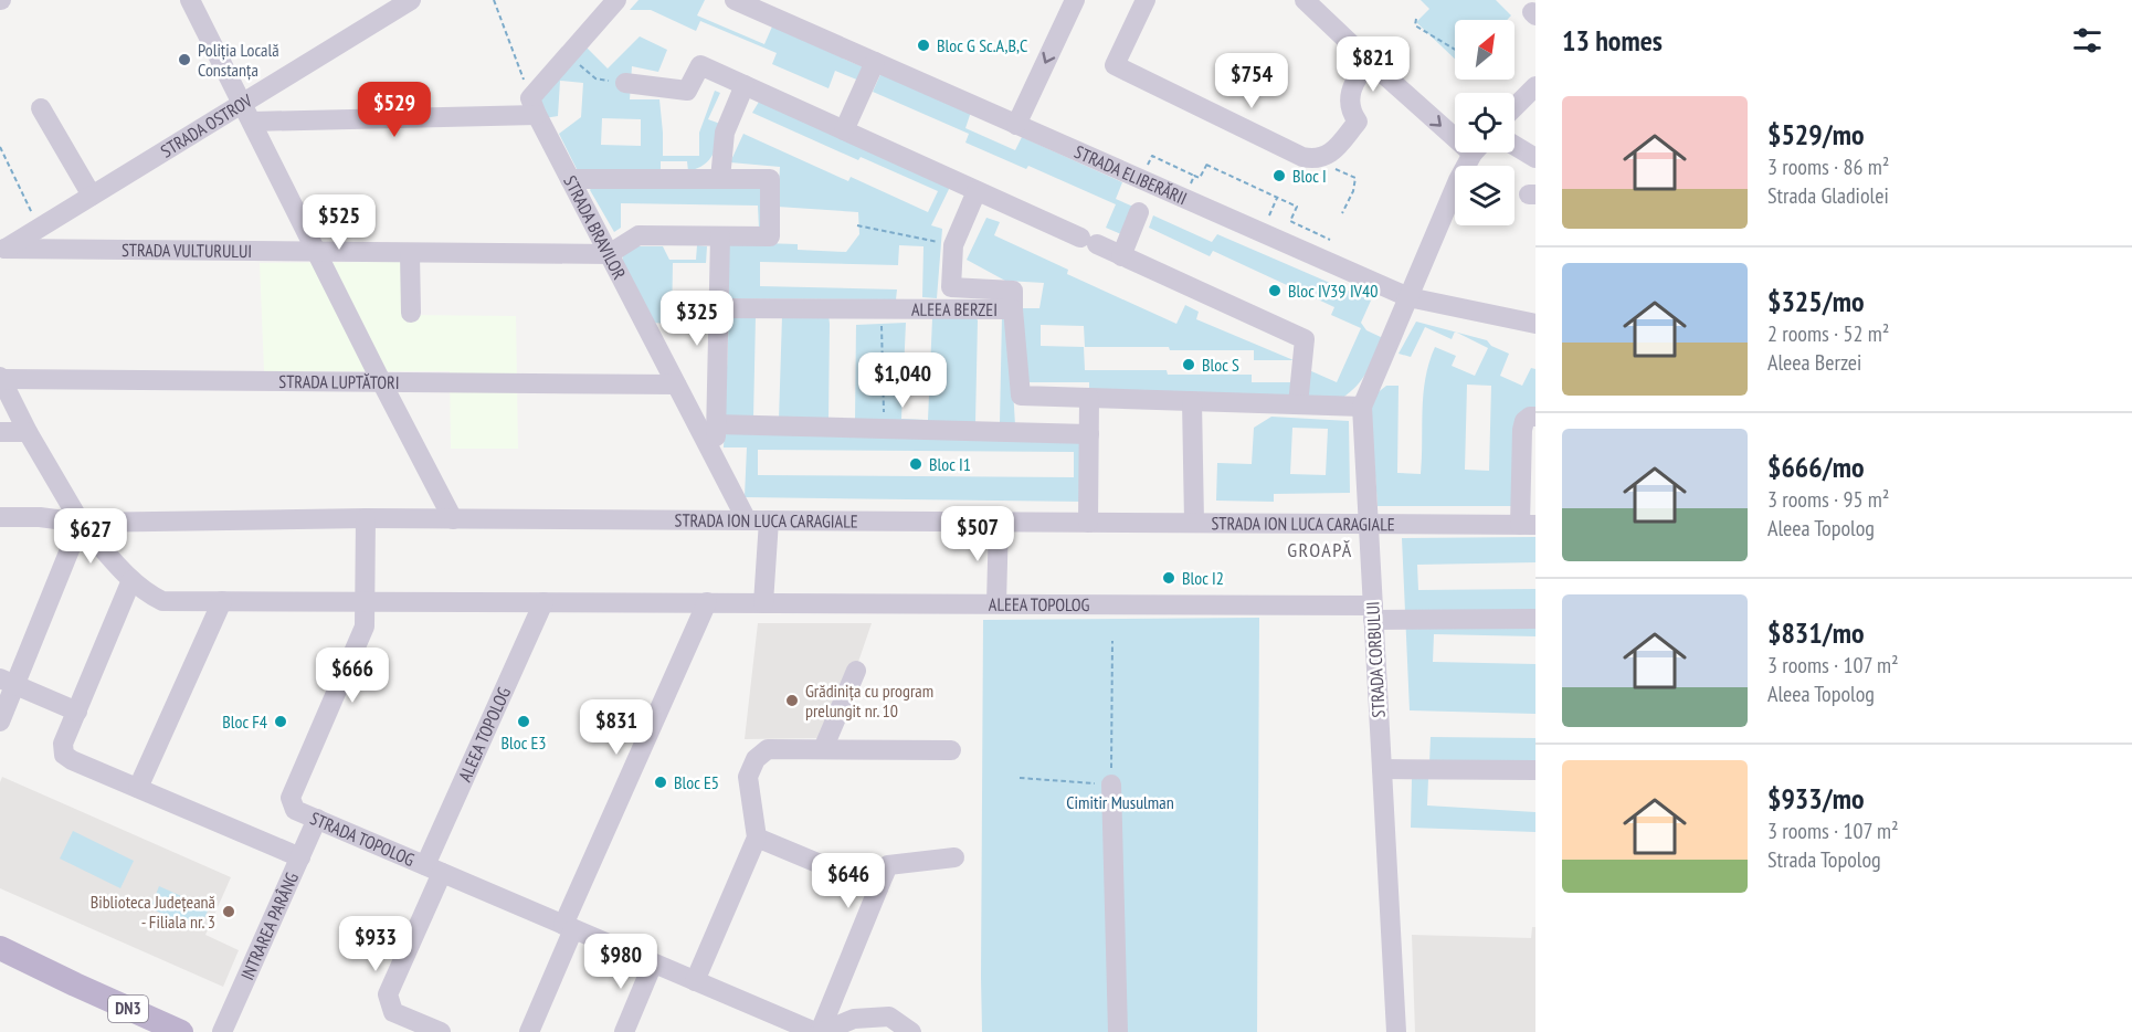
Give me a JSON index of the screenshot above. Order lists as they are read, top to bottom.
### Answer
{
  "streets": {
    "main road": ["DN3"],
    "street": [
      "STRADA OSTROV",
      "STRADA ELIBERĂRII",
      "STRADA BRAVILOR",
      "STRADA VULTURULUI",
      "ALEEA BERZEI",
      "STRADA LUPTĂTORI",
      "STRADA ION LUCA CARAGIALE",
      "ALEEA TOPOLOG",
      "STRADA CORBULUI",
      "STRADA TOPOLOG",
      "INTRAREA PARÂNG"
    ]
  },
  "crossings": [
    ["STRADA OSTROV", "STRADA VULTURULUI"],
    ["STRADA ELIBERĂRII", "STRADA CORBULUI"],
    ["STRADA BRAVILOR", "STRADA VULTURULUI"],
    ["STRADA BRAVILOR", "STRADA LUPTĂTORI"],
    ["STRADA BRAVILOR", "STRADA ION LUCA CARAGIALE"],
    ["ALEEA BERZEI", "STRADA CORBULUI"],
    ["STRADA LUPTĂTORI", "ALEEA TOPOLOG"],
    ["STRADA ION LUCA CARAGIALE", "ALEEA TOPOLOG"],
    ["STRADA ION LUCA CARAGIALE", "STRADA CORBULUI"],
    ["ALEEA TOPOLOG", "STRADA CORBULUI"],
    ["ALEEA TOPOLOG", "STRADA TOPOLOG"],
    ["STRADA TOPOLOG", "INTRAREA PARÂNG"]
  ],
  "districts": ["GROAPĂ"],
  "parks": ["Cimitir Musulman"],
  "places": [
    "Bloc G Sc.A,B,C",
    "Poliția Locală Constanța",
    "Bloc I",
    "Bloc IV39 IV40",
    "Bloc S",
    "Bloc I1",
    "Bloc I2",
    "Grădinița cu program prelungit nr. 10",
    "Bloc F4",
    "Bloc E3",
    "Bloc E5",
    "Biblioteca Județeană - Filiala nr. 3"
  ],
  "north": "top right",
  "page": {
    "heading": "13 homes",
    "price": [
      "$821",
      "$754",
      "$529",
      "$525",
      "$325",
      "$1,040",
      "$507",
      "$627",
      "$666",
      "$831",
      "$646",
      "$933",
      "$980"
    ],
    "list": [
      {
        "name": "$529/mo",
        "note": "3 rooms · 86 m² · Strada Gladiolei"
      },
      {
        "name": "$325/mo",
        "note": "2 rooms · 52 m² · Aleea Berzei"
      },
      {
        "name": "$666/mo",
        "note": "3 rooms · 95 m² · Aleea Topolog"
      },
      {
        "name": "$831/mo",
        "note": "3 rooms · 107 m² · Aleea Topolog"
      },
      {
        "name": "$933/mo",
        "note": "3 rooms · 107 m² · Strada Topolog"
      }
    ]
  }
}
